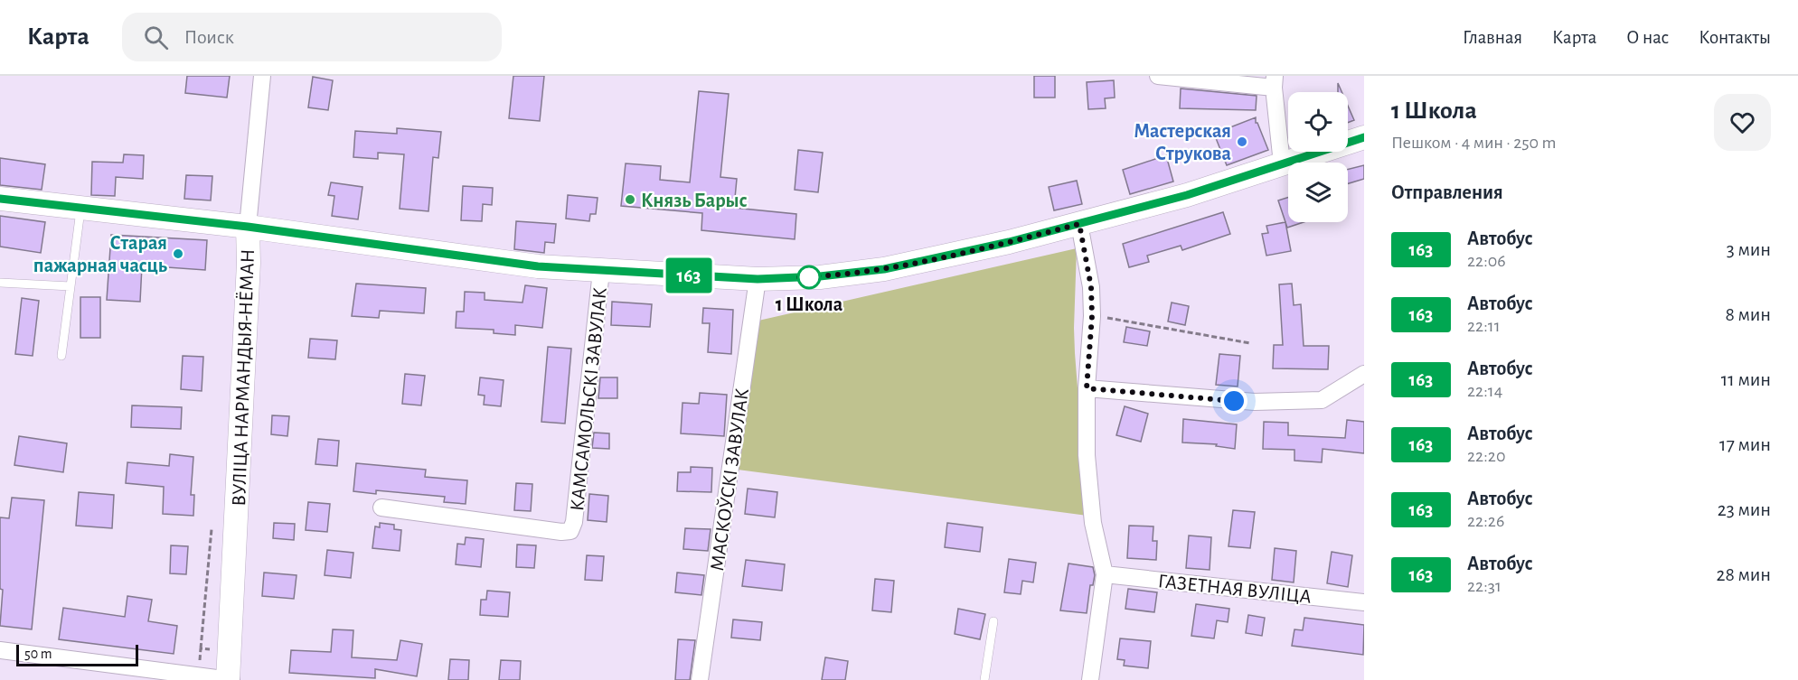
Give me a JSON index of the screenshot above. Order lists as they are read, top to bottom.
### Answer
{
  "streets": {
    "street": [
      "ВУЛІЦА НАРМАНДЫЯ-НЁМАН",
      "КАМСАМОЛЬСКІ ЗАВУЛАК",
      "МАСКОЎСКІ ЗАВУЛАК",
      "ГАЗЕТНАЯ ВУЛІЦА"
    ]
  },
  "places": [
    "Мастерская Струкова",
    "Князь Барыс",
    "Старая пажарная часць",
    "1 Школа"
  ],
  "lines": ["bus line 163"],
  "scale_bar": "50 m",
  "page": {
    "header": "Карта",
    "search": "Поиск",
    "nav": [
      "Главная",
      "Карта",
      "О нас",
      "Контакты"
    ],
    "on_map": "163",
    "heading": [
      ["1 Школа", "Пешком · 4 мин · 250 m"],
      "Отправления"
    ],
    "list": [
      {
        "mark": "163",
        "name": "Автобус",
        "note": "22:06",
        "value": "3 мин"
      },
      {
        "mark": "163",
        "name": "Автобус",
        "note": "22:11",
        "value": "8 мин"
      },
      {
        "mark": "163",
        "name": "Автобус",
        "note": "22:14",
        "value": "11 мин"
      },
      {
        "mark": "163",
        "name": "Автобус",
        "note": "22:20",
        "value": "17 мин"
      },
      {
        "mark": "163",
        "name": "Автобус",
        "note": "22:26",
        "value": "23 мин"
      },
      {
        "mark": "163",
        "name": "Автобус",
        "note": "22:31",
        "value": "28 мин"
      }
    ],
    "scale": "50 m"
  }
}
